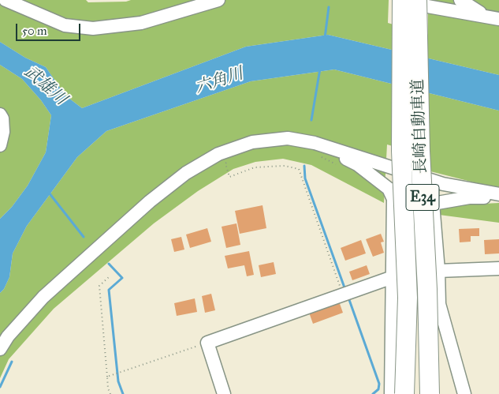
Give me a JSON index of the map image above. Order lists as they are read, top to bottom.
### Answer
{
  "streets": {
    "highway": ["長崎自動車道", "E34"]
  },
  "water": ["六角川", "武雄川"],
  "scale_bar": "50 m"
}
